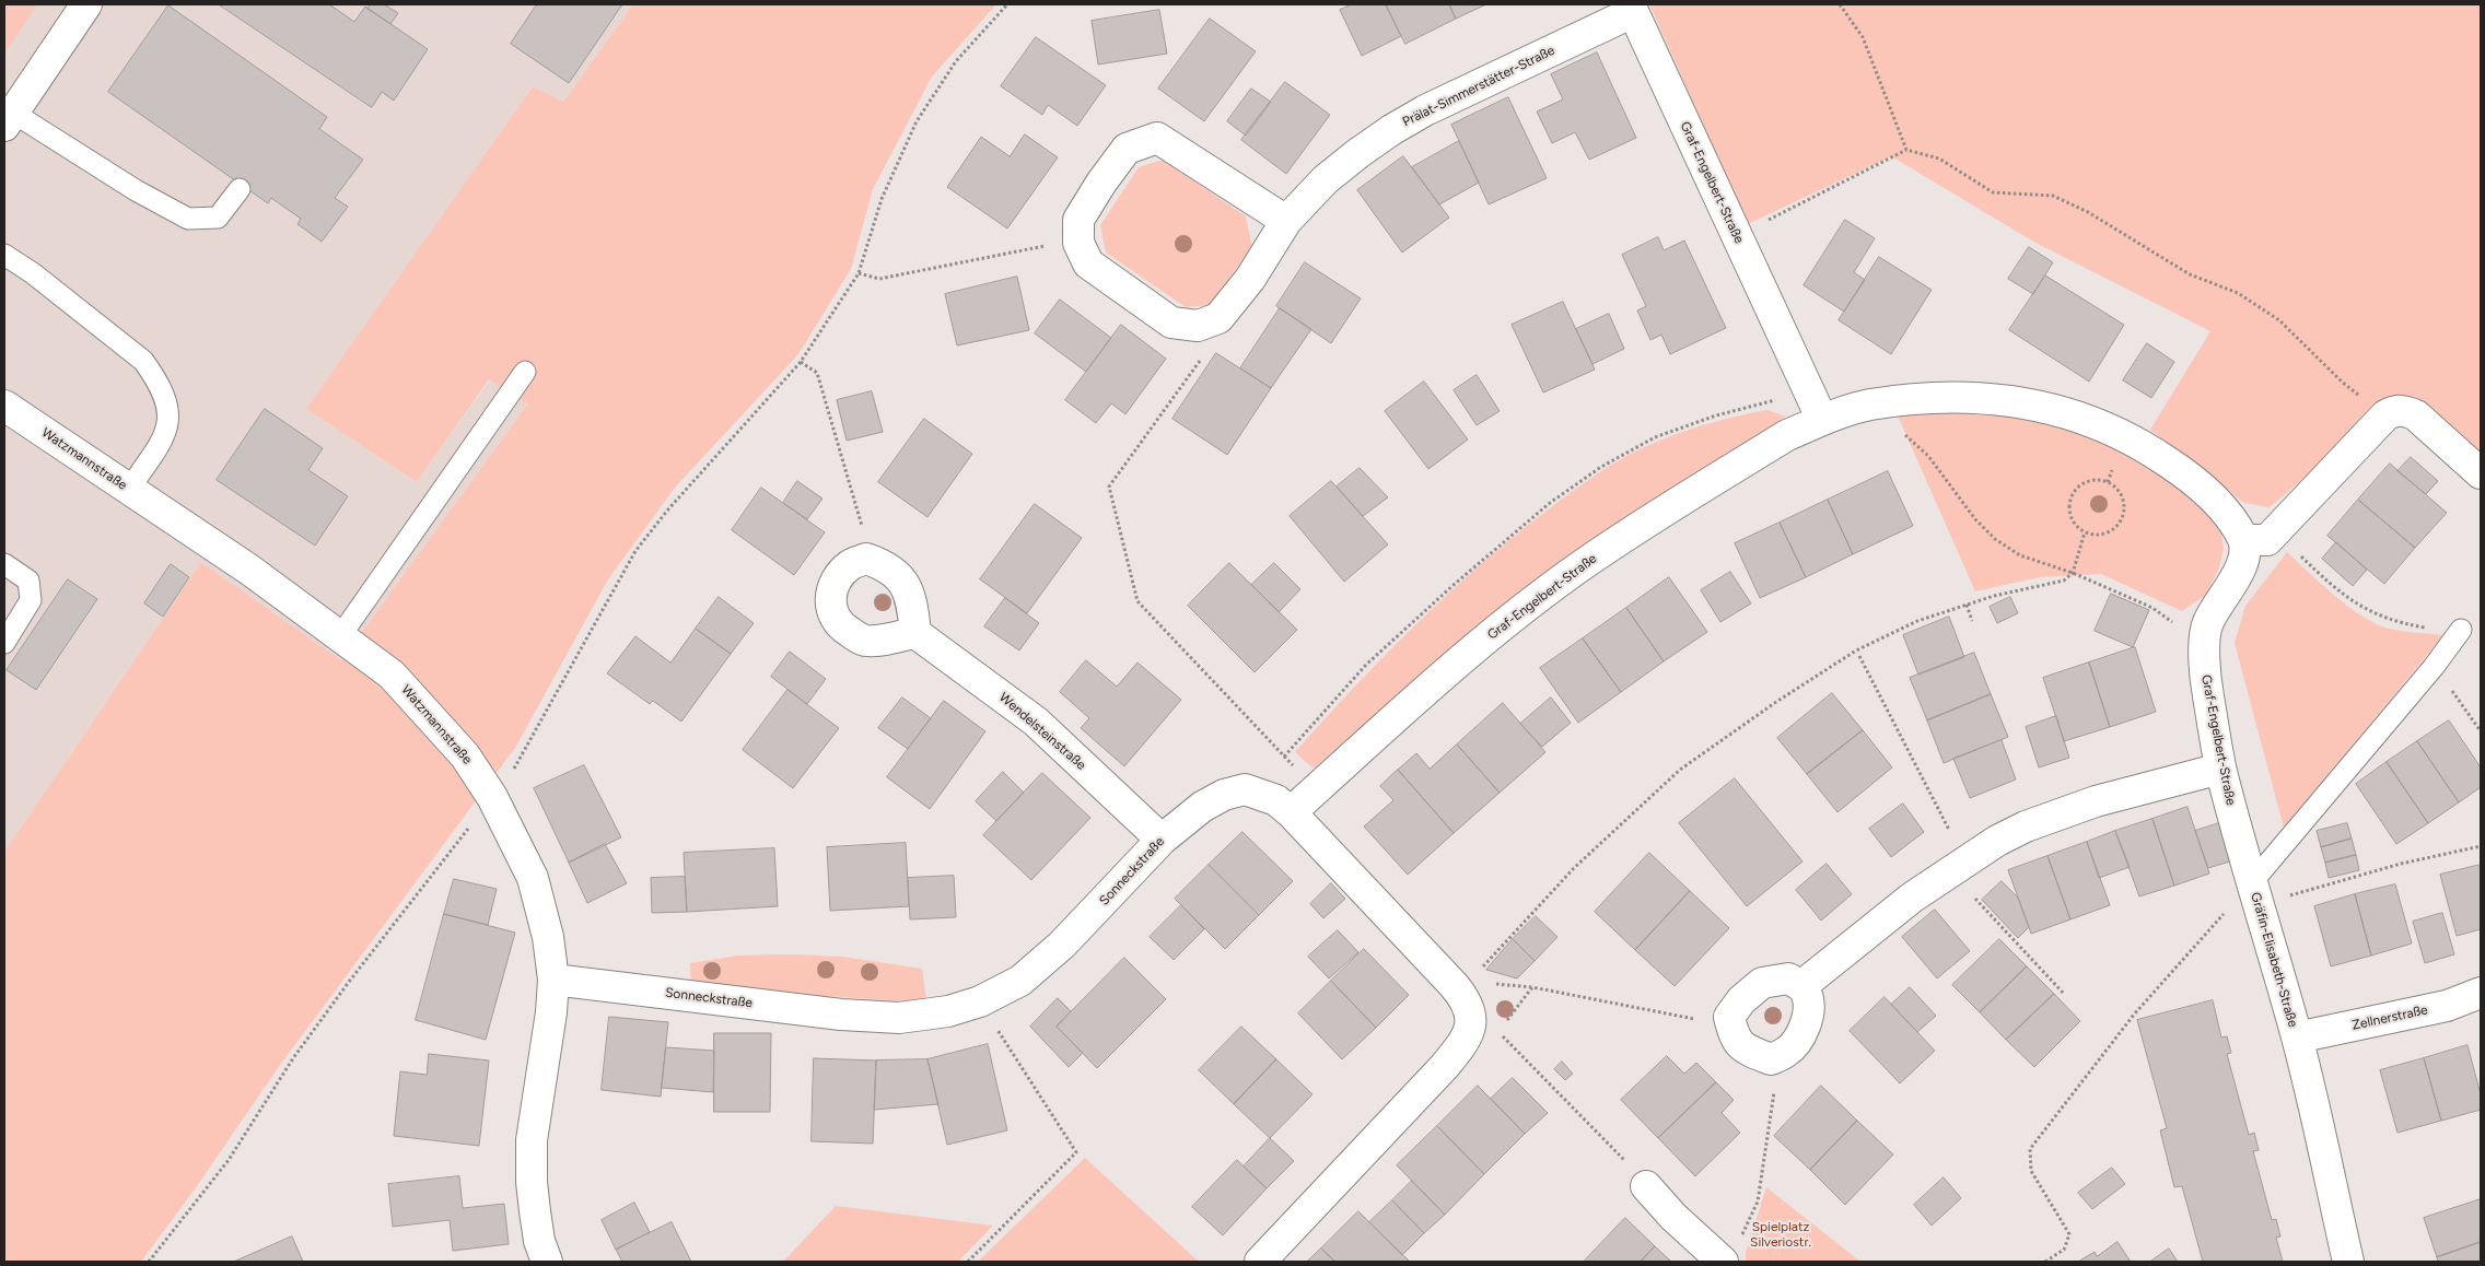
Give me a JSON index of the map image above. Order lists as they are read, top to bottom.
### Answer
{
  "streets": {
    "street": [
      "Prälat-Simmerstätter-Straße",
      "Graf-Engelbert-Straße",
      "Watzmannstraße",
      "Wendelsteinstraße",
      "Sonneckstraße",
      "Gräfin-Elisabeth-Straße",
      "Zellnerstraße"
    ]
  },
  "crossings": [
    ["Prälat-Simmerstätter-Straße", "Graf-Engelbert-Straße"],
    ["Graf-Engelbert-Straße", "Sonneckstraße"],
    ["Graf-Engelbert-Straße", "Gräfin-Elisabeth-Straße"],
    ["Watzmannstraße", "Sonneckstraße"],
    ["Wendelsteinstraße", "Sonneckstraße"],
    ["Gräfin-Elisabeth-Straße", "Zellnerstraße"]
  ],
  "parks": ["Spielplatz Silveriostr."]
}
